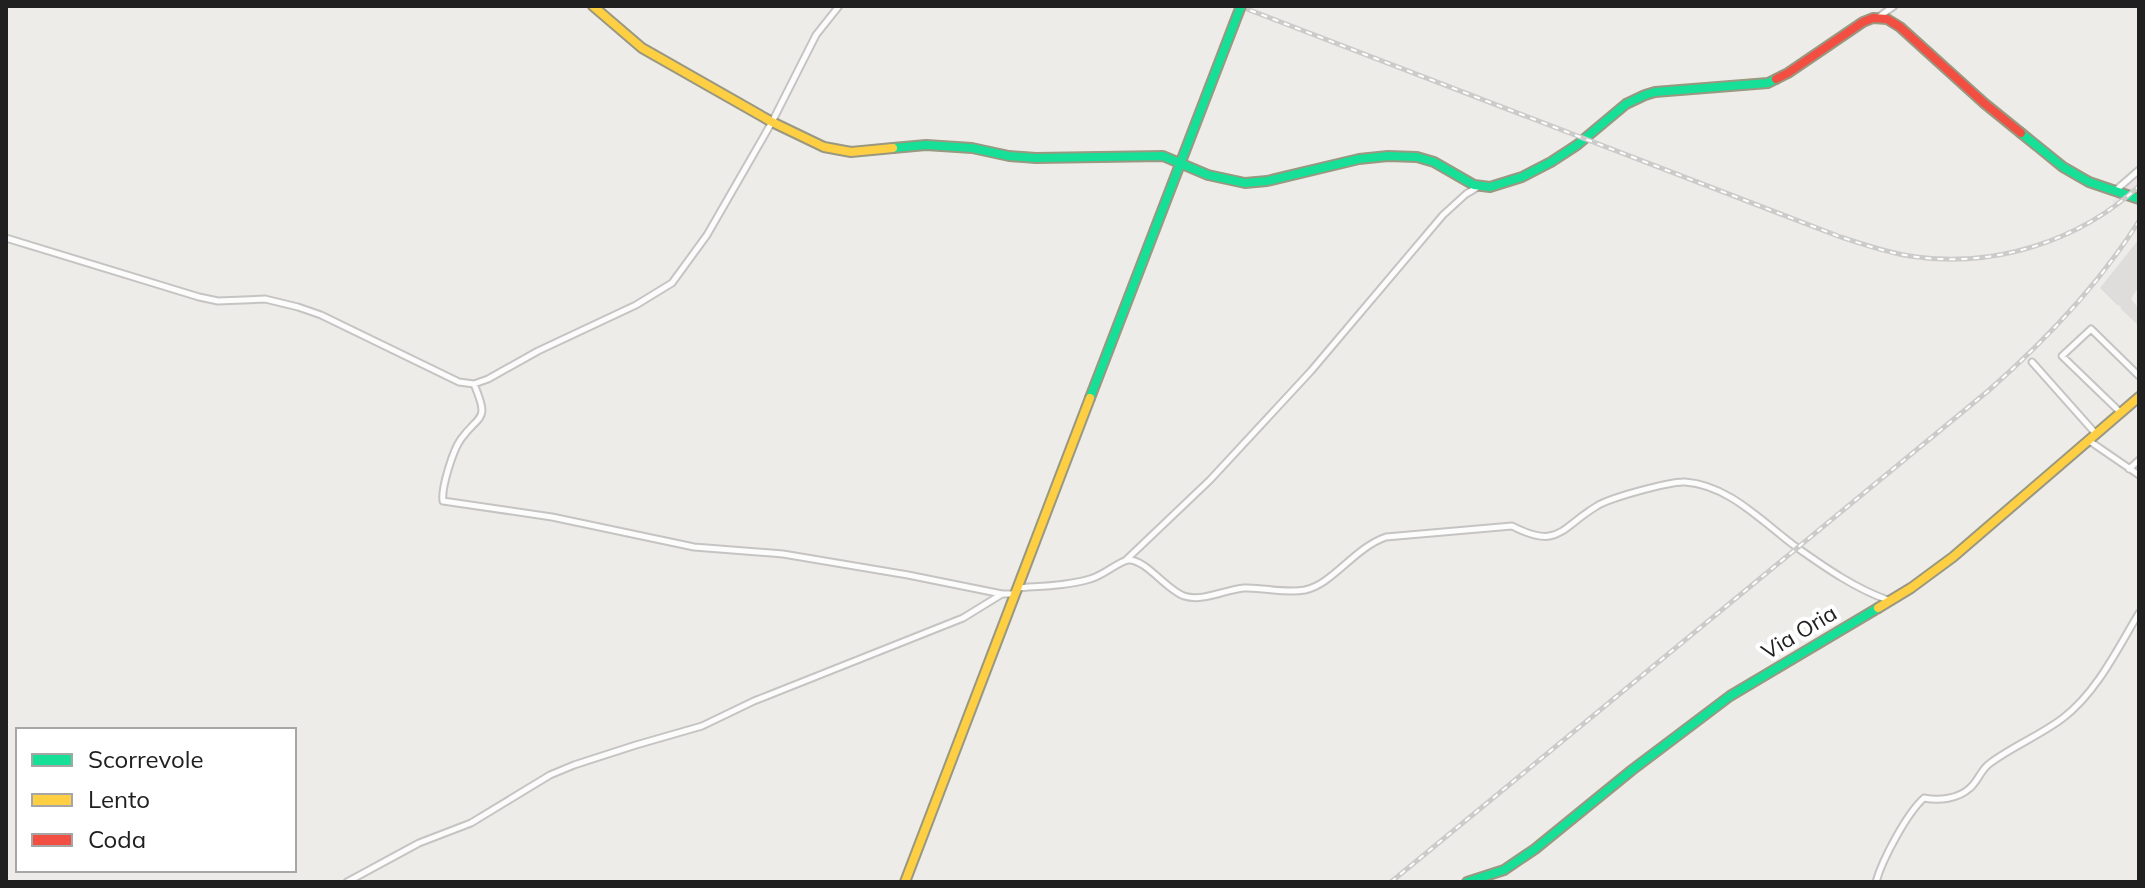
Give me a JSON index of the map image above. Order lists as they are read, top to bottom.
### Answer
{
  "streets": {
    "main road": ["Via Oria"]
  },
  "legend": ["Scorrevole", "Lento", "Coda"]
}
